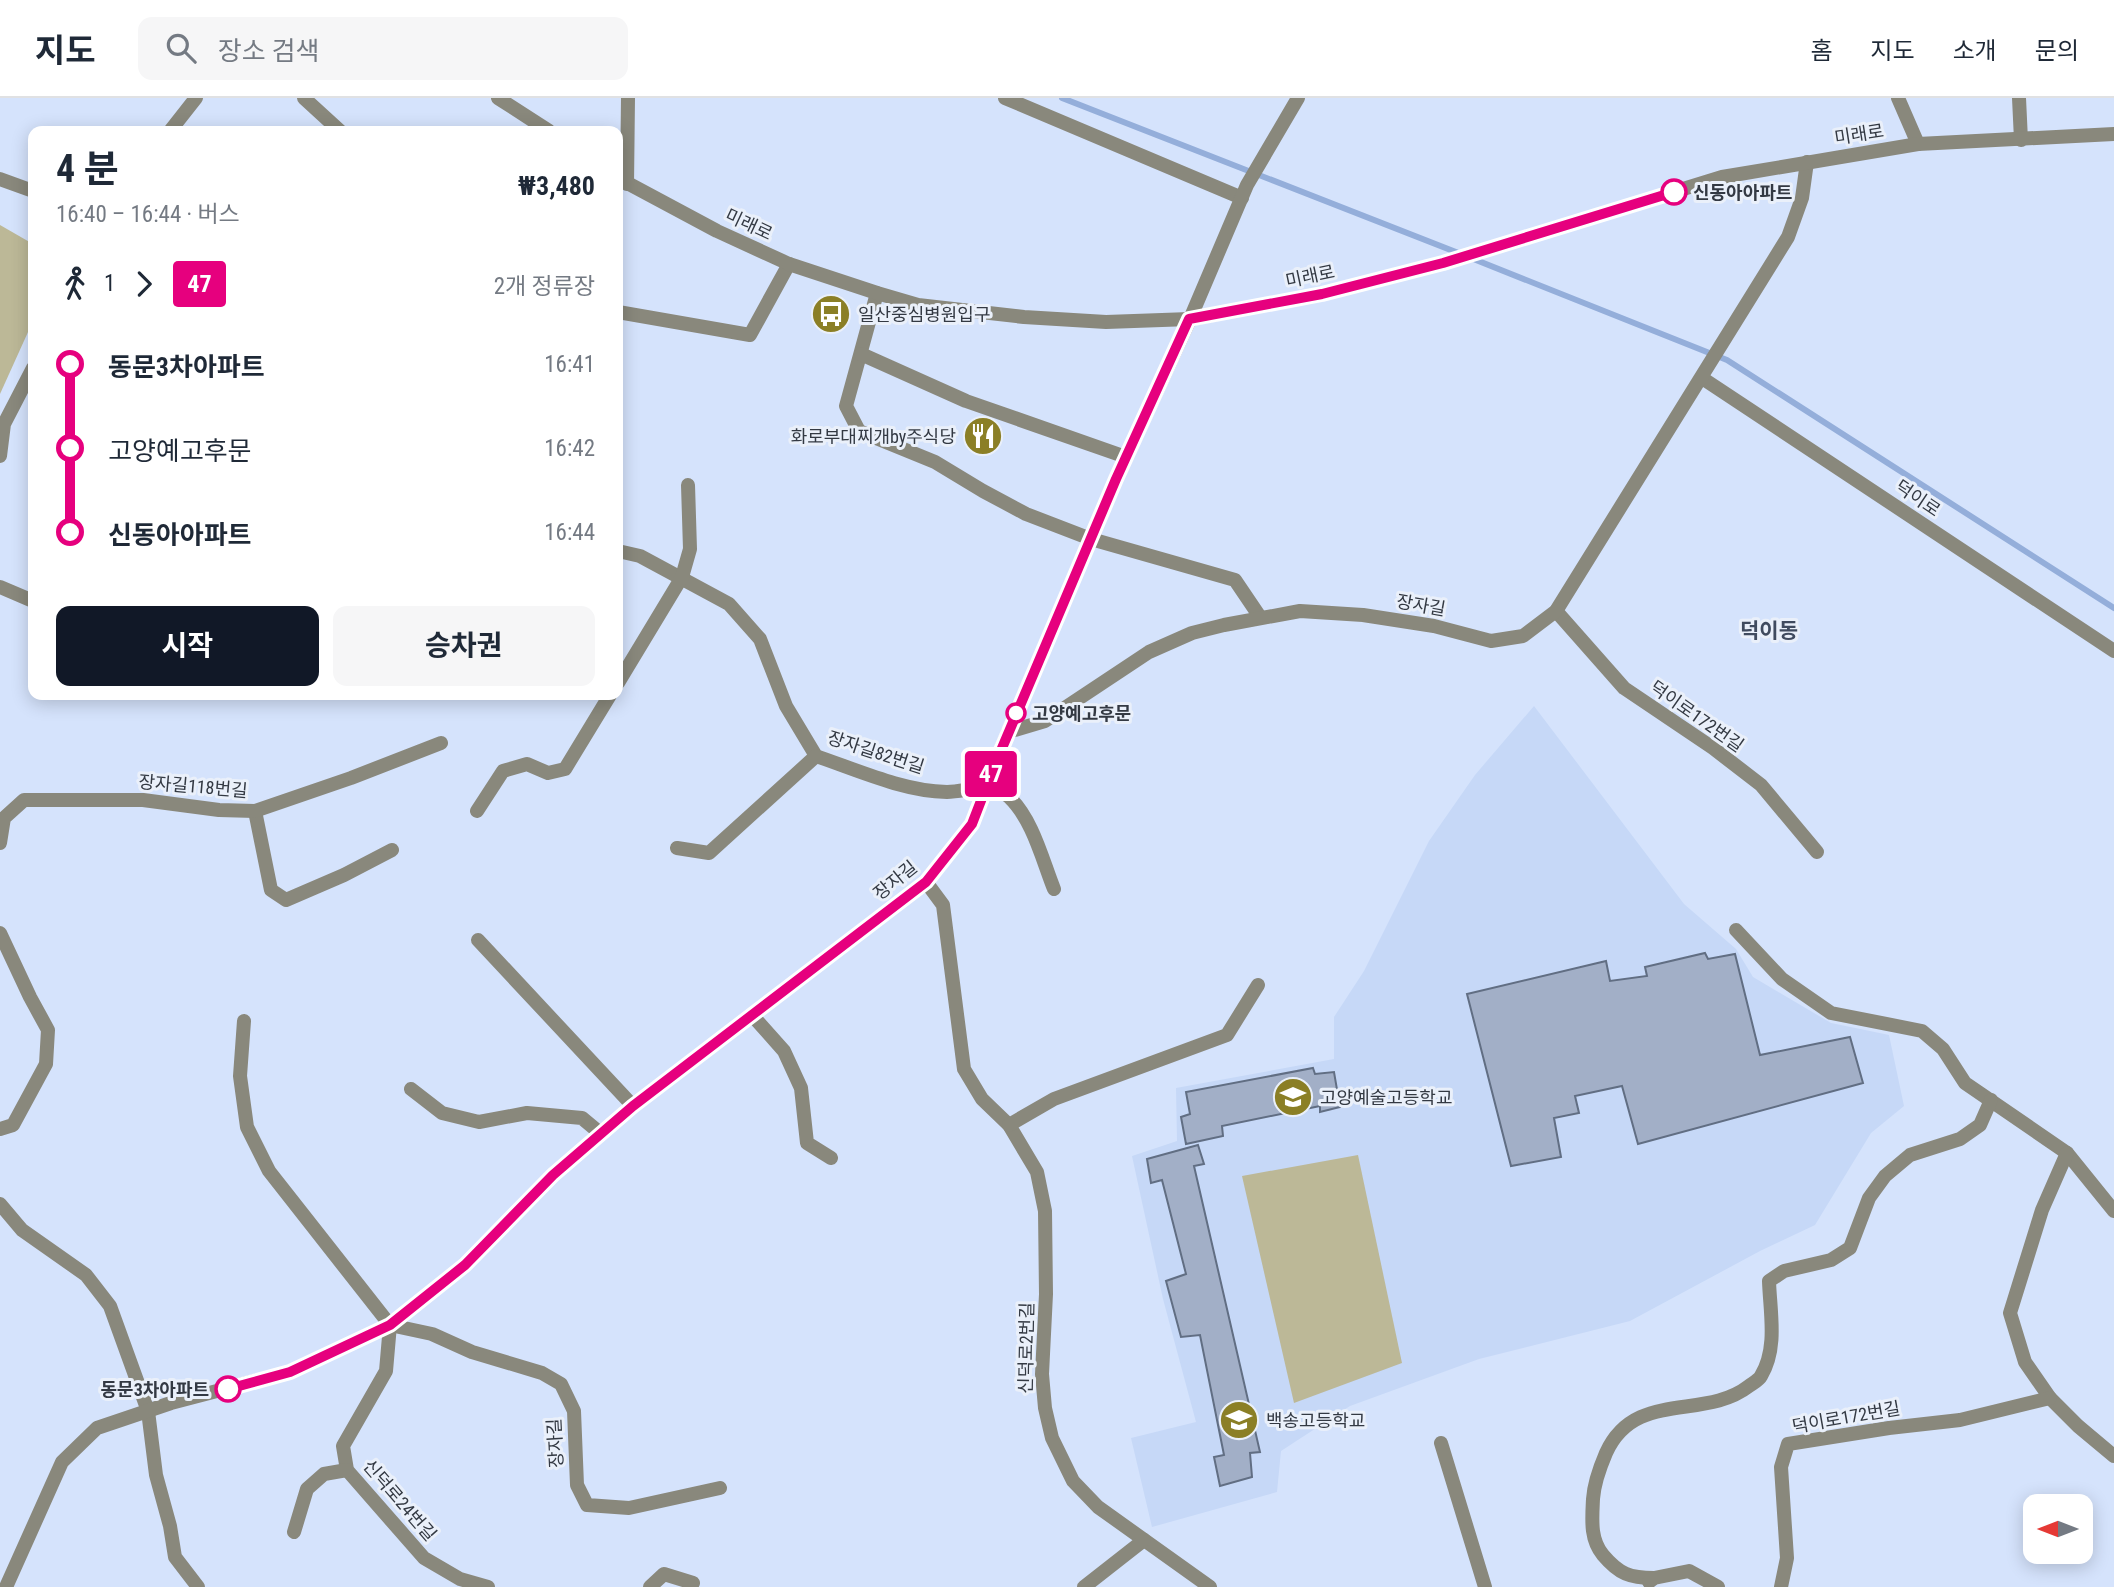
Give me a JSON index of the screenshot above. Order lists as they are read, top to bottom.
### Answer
{
  "streets": {
    "street": [
      "미래로",
      "덕이로",
      "장자길",
      "덕이로172번길",
      "장자길82번길",
      "장자길118번길",
      "신덕로2번길",
      "신덕로24번길"
    ]
  },
  "crossings": [
    ["미래로", "장자길"],
    ["덕이로", "장자길"],
    ["장자길", "덕이로172번길"],
    ["장자길", "장자길82번길"],
    ["장자길", "신덕로2번길"],
    ["장자길", "신덕로24번길"]
  ],
  "districts": ["덕이동"],
  "places": {
    "other": ["신동아아파트", "고양예고후문", "동문3차아파트"],
    "bus stop": ["일산중심병원입구"],
    "restaurant": ["화로부대찌개by주식당"],
    "school or university": ["고양예술고등학교", "백송고등학교"]
  },
  "lines": ["bus line 47"],
  "north": "left",
  "page": {
    "header": "지도",
    "search": "장소 검색",
    "nav": [
      "홈",
      "지도",
      "소개",
      "문의"
    ],
    "on_map": "47",
    "heading": ["4 분", "16:40 – 16:44 · 버스", "₩3,480"],
    "legs": ["1", "47", "2개 정류장"],
    "list": [
      {
        "name": "동문3차아파트",
        "value": "16:41"
      },
      {
        "name": "고양예고후문",
        "value": "16:42"
      },
      {
        "name": "신동아아파트",
        "value": "16:44"
      }
    ],
    "buttons": ["시작", "승차권"]
  }
}
